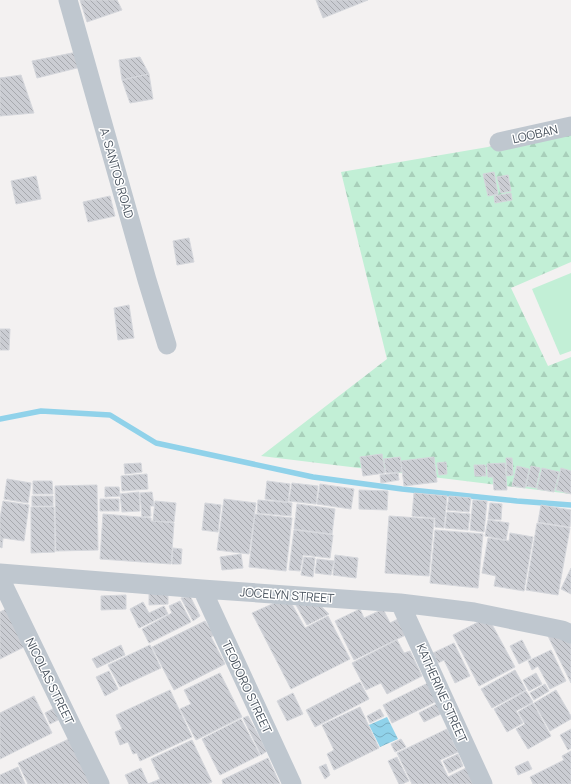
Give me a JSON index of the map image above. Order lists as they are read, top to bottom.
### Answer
{
  "streets": {
    "street": [
      "LOOBAN",
      "A. SANTOS ROAD",
      "JOCELYN STREET",
      "NICOLAS STREET",
      "TEODORO STREET",
      "KATHERINE STREET"
    ]
  },
  "crossings": [
    ["JOCELYN STREET", "TEODORO STREET"],
    ["JOCELYN STREET", "KATHERINE STREET"]
  ]
}
